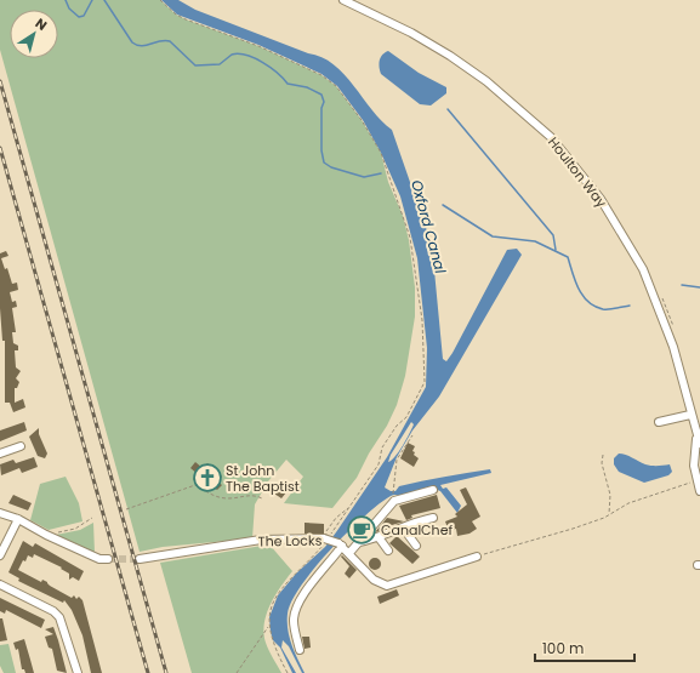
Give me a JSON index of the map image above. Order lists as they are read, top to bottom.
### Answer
{
  "streets": {
    "street": ["Houlton Way", "The Locks"]
  },
  "water": ["Oxford Canal"],
  "places": {
    "church": ["St John The Baptist"],
    "cafe": ["CanalChef"]
  },
  "scale_bar": "100 m",
  "north": "top right"
}
